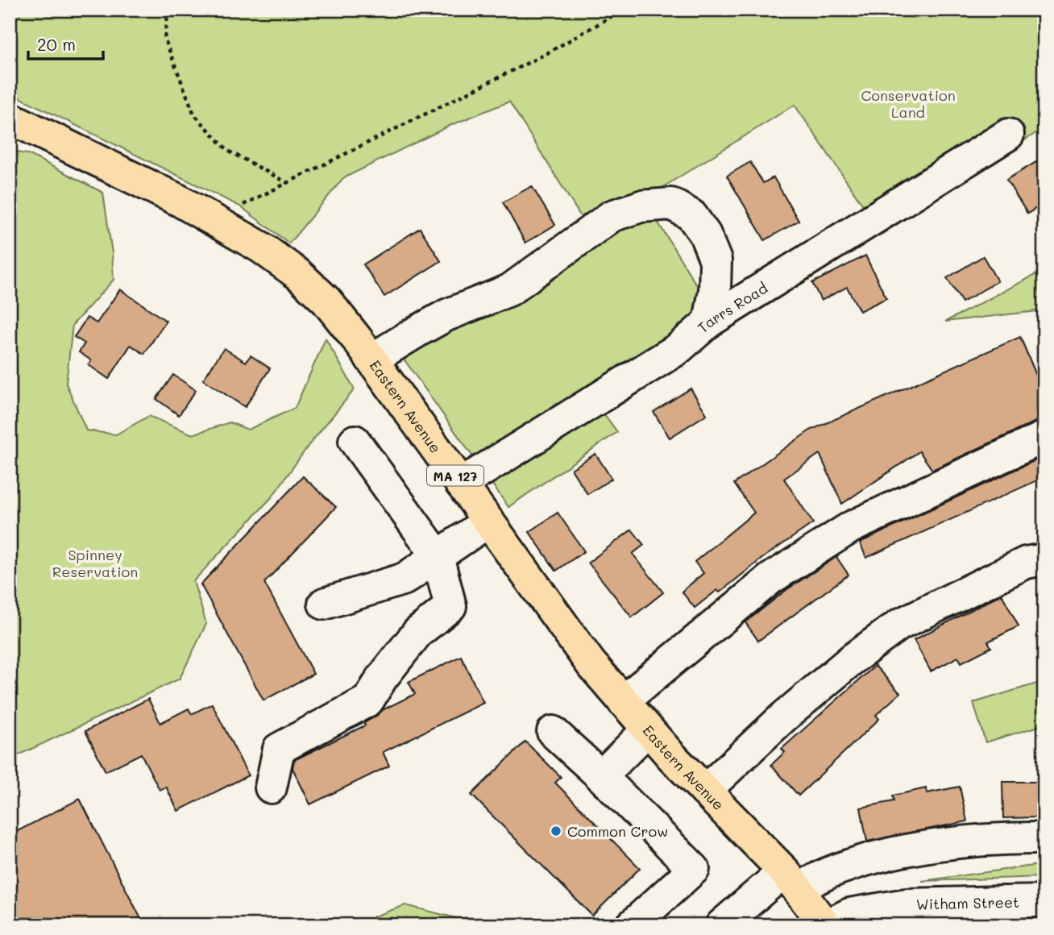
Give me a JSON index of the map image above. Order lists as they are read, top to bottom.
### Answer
{
  "streets": {
    "main road": ["Eastern Avenue", "MA 127"],
    "street": ["Tarrs Road", "Witham Street"]
  },
  "crossings": [
    ["Tarrs Road", "Eastern Avenue"],
    ["Eastern Avenue", "Witham Street"]
  ],
  "parks": ["Conservation Land", "Spinney Reservation"],
  "places": ["Common Crow"],
  "scale_bar": "20 m"
}
